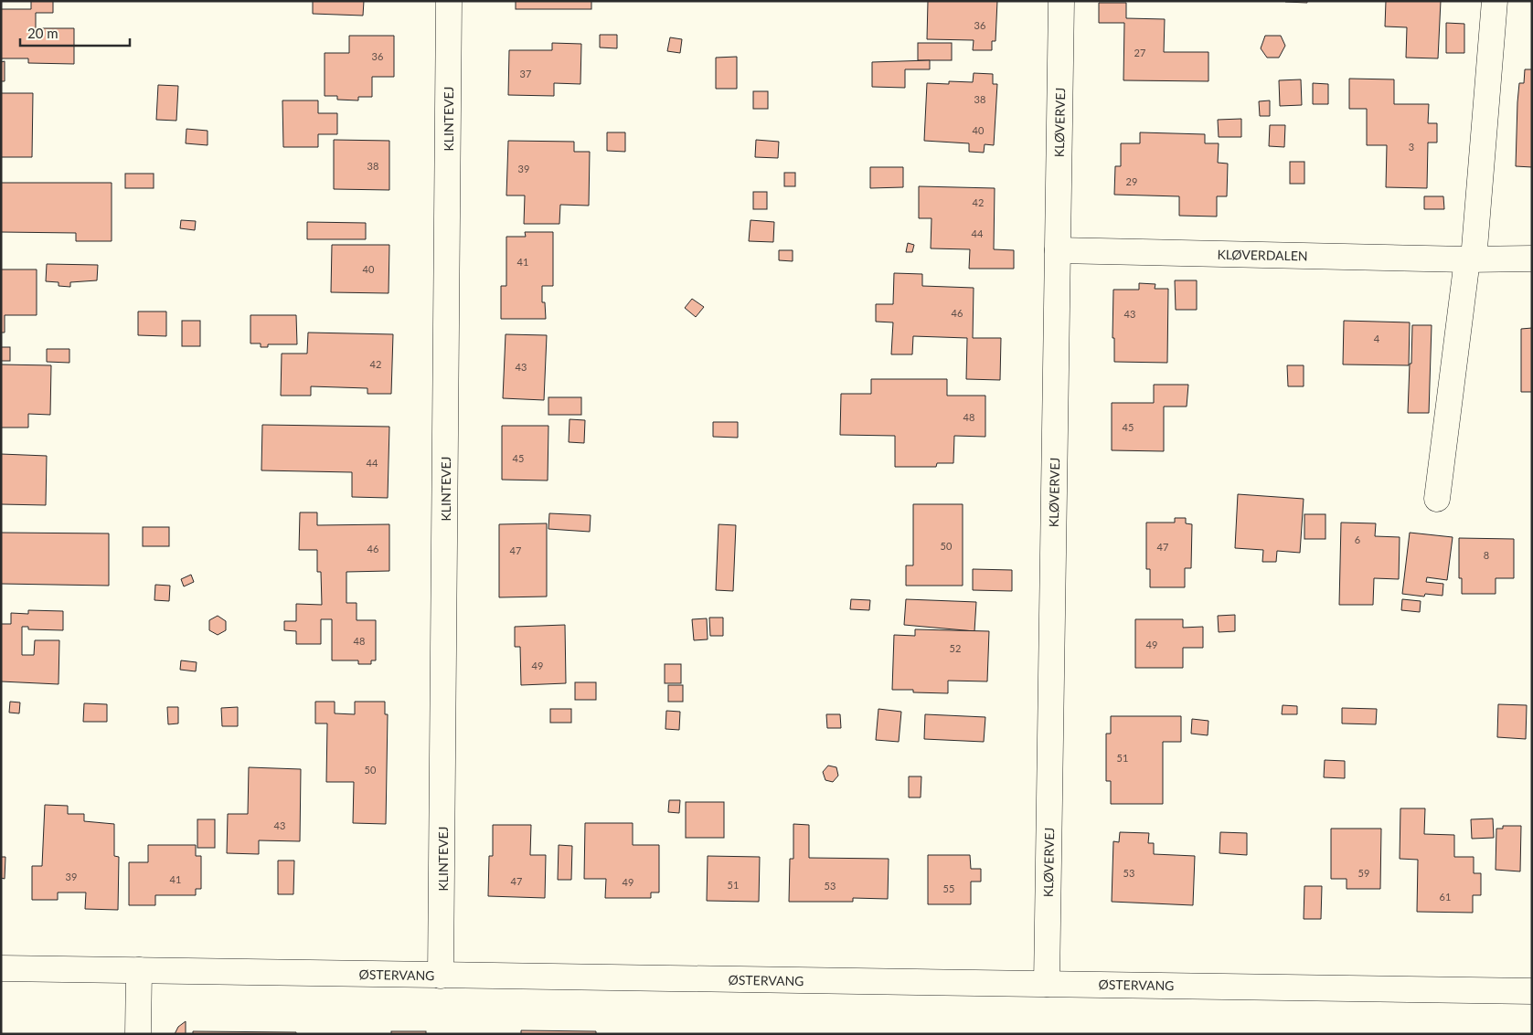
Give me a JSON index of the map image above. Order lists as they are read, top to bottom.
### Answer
{
  "streets": {
    "street": [
      "KLINTEVEJ",
      "KLØVERVEJ",
      "KLØVERDALEN",
      "ØSTERVANG"
    ]
  },
  "crossings": [
    ["KLINTEVEJ", "ØSTERVANG"],
    ["KLØVERVEJ", "KLØVERDALEN"],
    ["KLØVERVEJ", "ØSTERVANG"]
  ],
  "house_numbers": [
    "36",
    "27",
    "36",
    "37",
    "38",
    "40",
    "3",
    "38",
    "39",
    "29",
    "42",
    "44",
    "41",
    "40",
    "46",
    "43",
    "4",
    "42",
    "43",
    "48",
    "45",
    "45",
    "44",
    "6",
    "50",
    "47",
    "46",
    "47",
    "8",
    "48",
    "49",
    "52",
    "49",
    "51",
    "50",
    "43",
    "53",
    "59",
    "39",
    "41",
    "47",
    "49",
    "51",
    "53",
    "55",
    "61"
  ],
  "scale_bar": "20 m"
}
